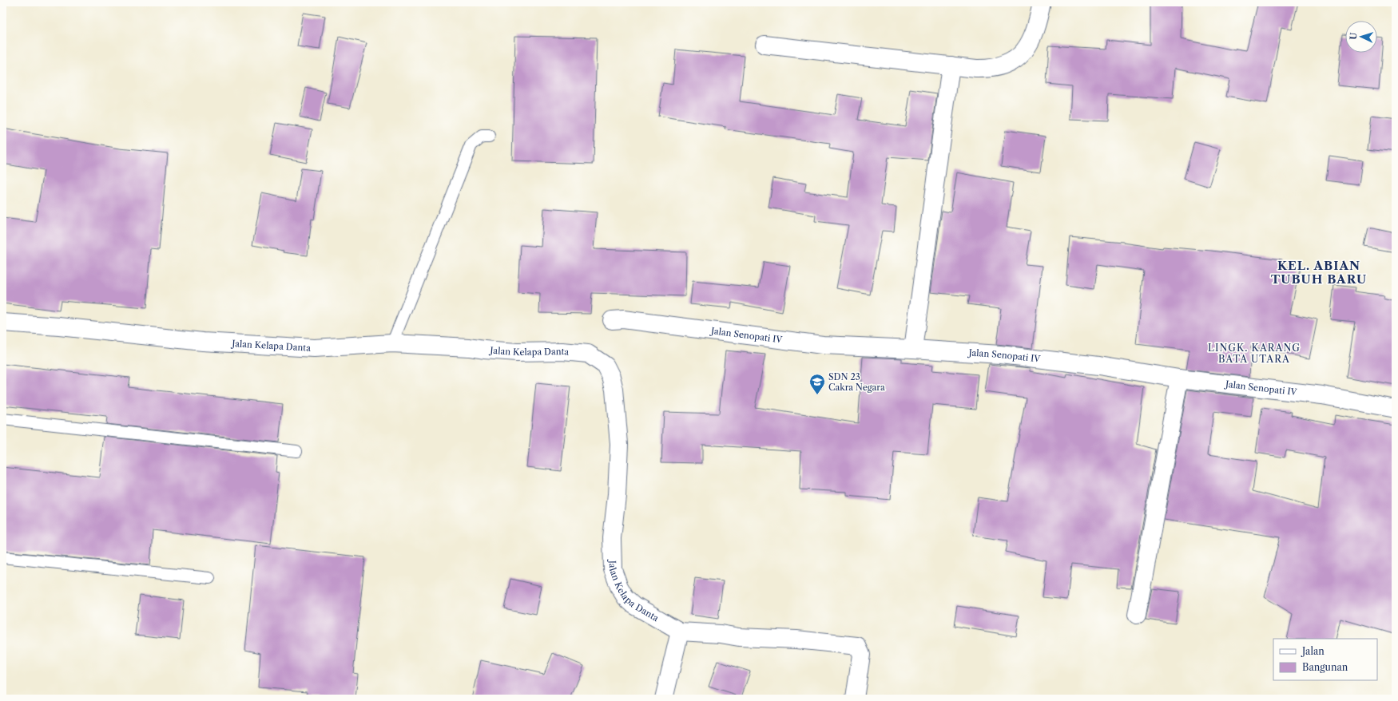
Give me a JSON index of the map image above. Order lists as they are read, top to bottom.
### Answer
{
  "streets": {
    "street": ["Jalan Senopati IV", "Jalan Kelapa Danta"]
  },
  "districts": ["KEL. ABIAN TUBUH BARU", "LINGK. KARANG BATA UTARA"],
  "places": {
    "school or university": ["SDN 23 Cakra Negara"]
  },
  "legend": ["Jalan", "Bangunan"],
  "north": "left"
}
